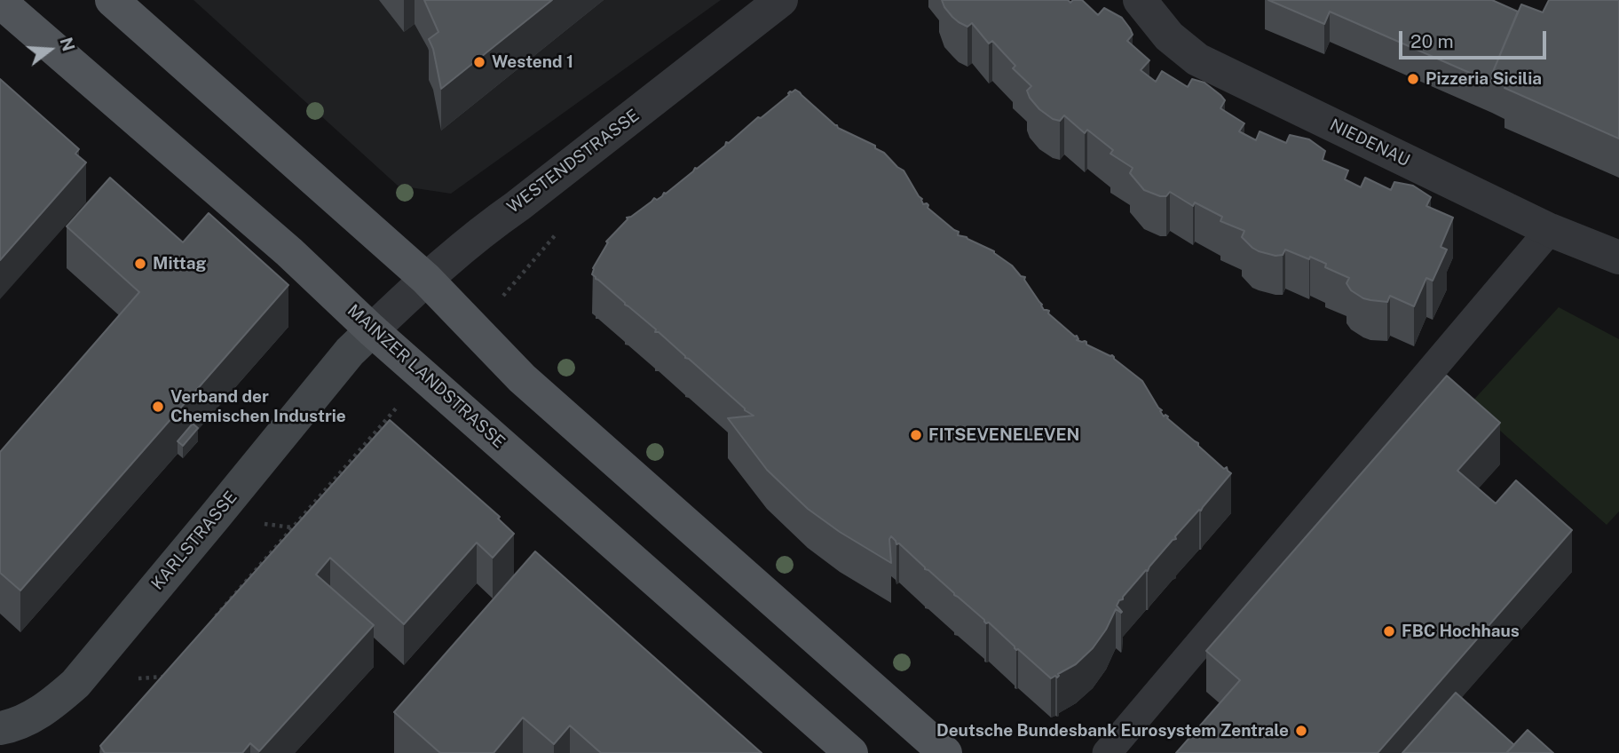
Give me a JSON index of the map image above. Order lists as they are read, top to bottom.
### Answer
{
  "streets": {
    "main road": ["MAINZER LANDSTRASSE", "KARLSTRASSE"],
    "street": ["NIEDENAU", "WESTENDSTRASSE"]
  },
  "crossings": [
    ["WESTENDSTRASSE", "MAINZER LANDSTRASSE"],
    ["WESTENDSTRASSE", "KARLSTRASSE"],
    ["MAINZER LANDSTRASSE", "KARLSTRASSE"]
  ],
  "places": [
    "Westend 1",
    "Pizzeria Sicilia",
    "Mittag",
    "Verband der Chemischen Industrie",
    "FITSEVENELEVEN",
    "FBC Hochhaus",
    "Deutsche Bundesbank Eurosystem Zentrale"
  ],
  "scale_bar": "20 m",
  "north": "right"
}
